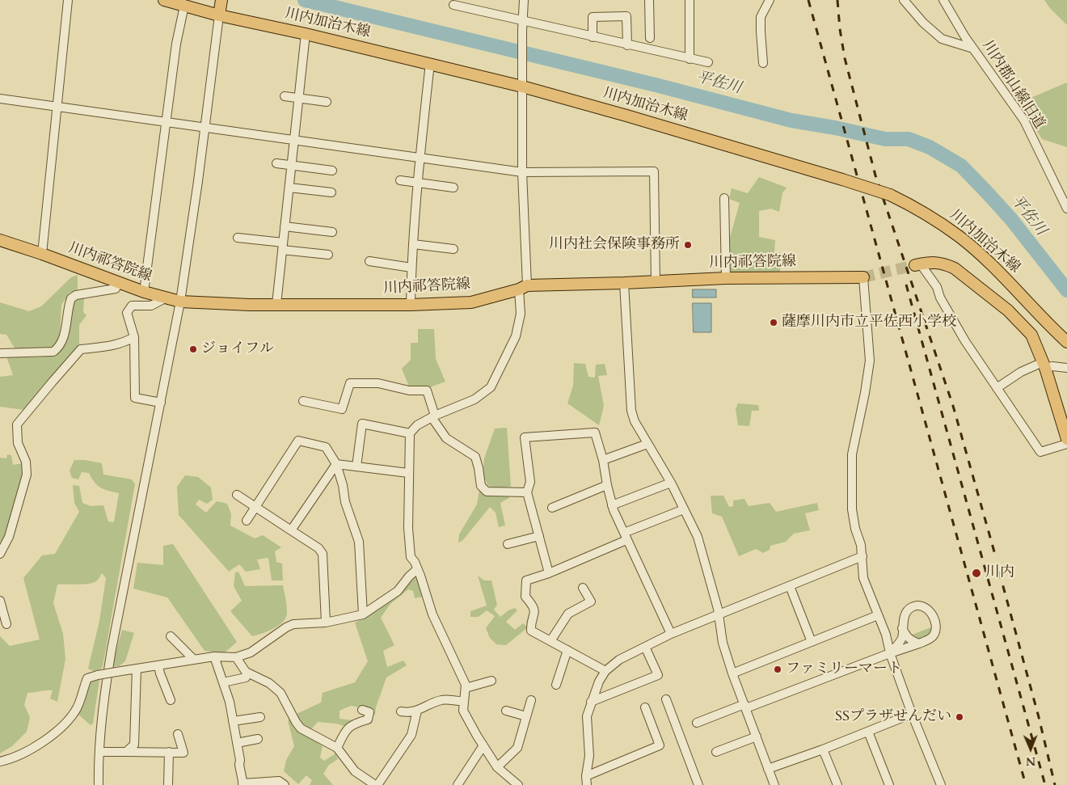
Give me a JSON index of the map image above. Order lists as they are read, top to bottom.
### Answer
{
  "streets": {
    "main road": ["川内加治木線", "川内祁答院線"],
    "street": ["川内郡山線旧道"]
  },
  "water": ["平佐川"],
  "places": [
    "川内社会保険事務所",
    "薩摩川内市立平佐西小学校",
    "ジョイフル",
    "川内",
    "ファミリーマート",
    "SSプラザせんだい"
  ],
  "north": "bottom"
}
